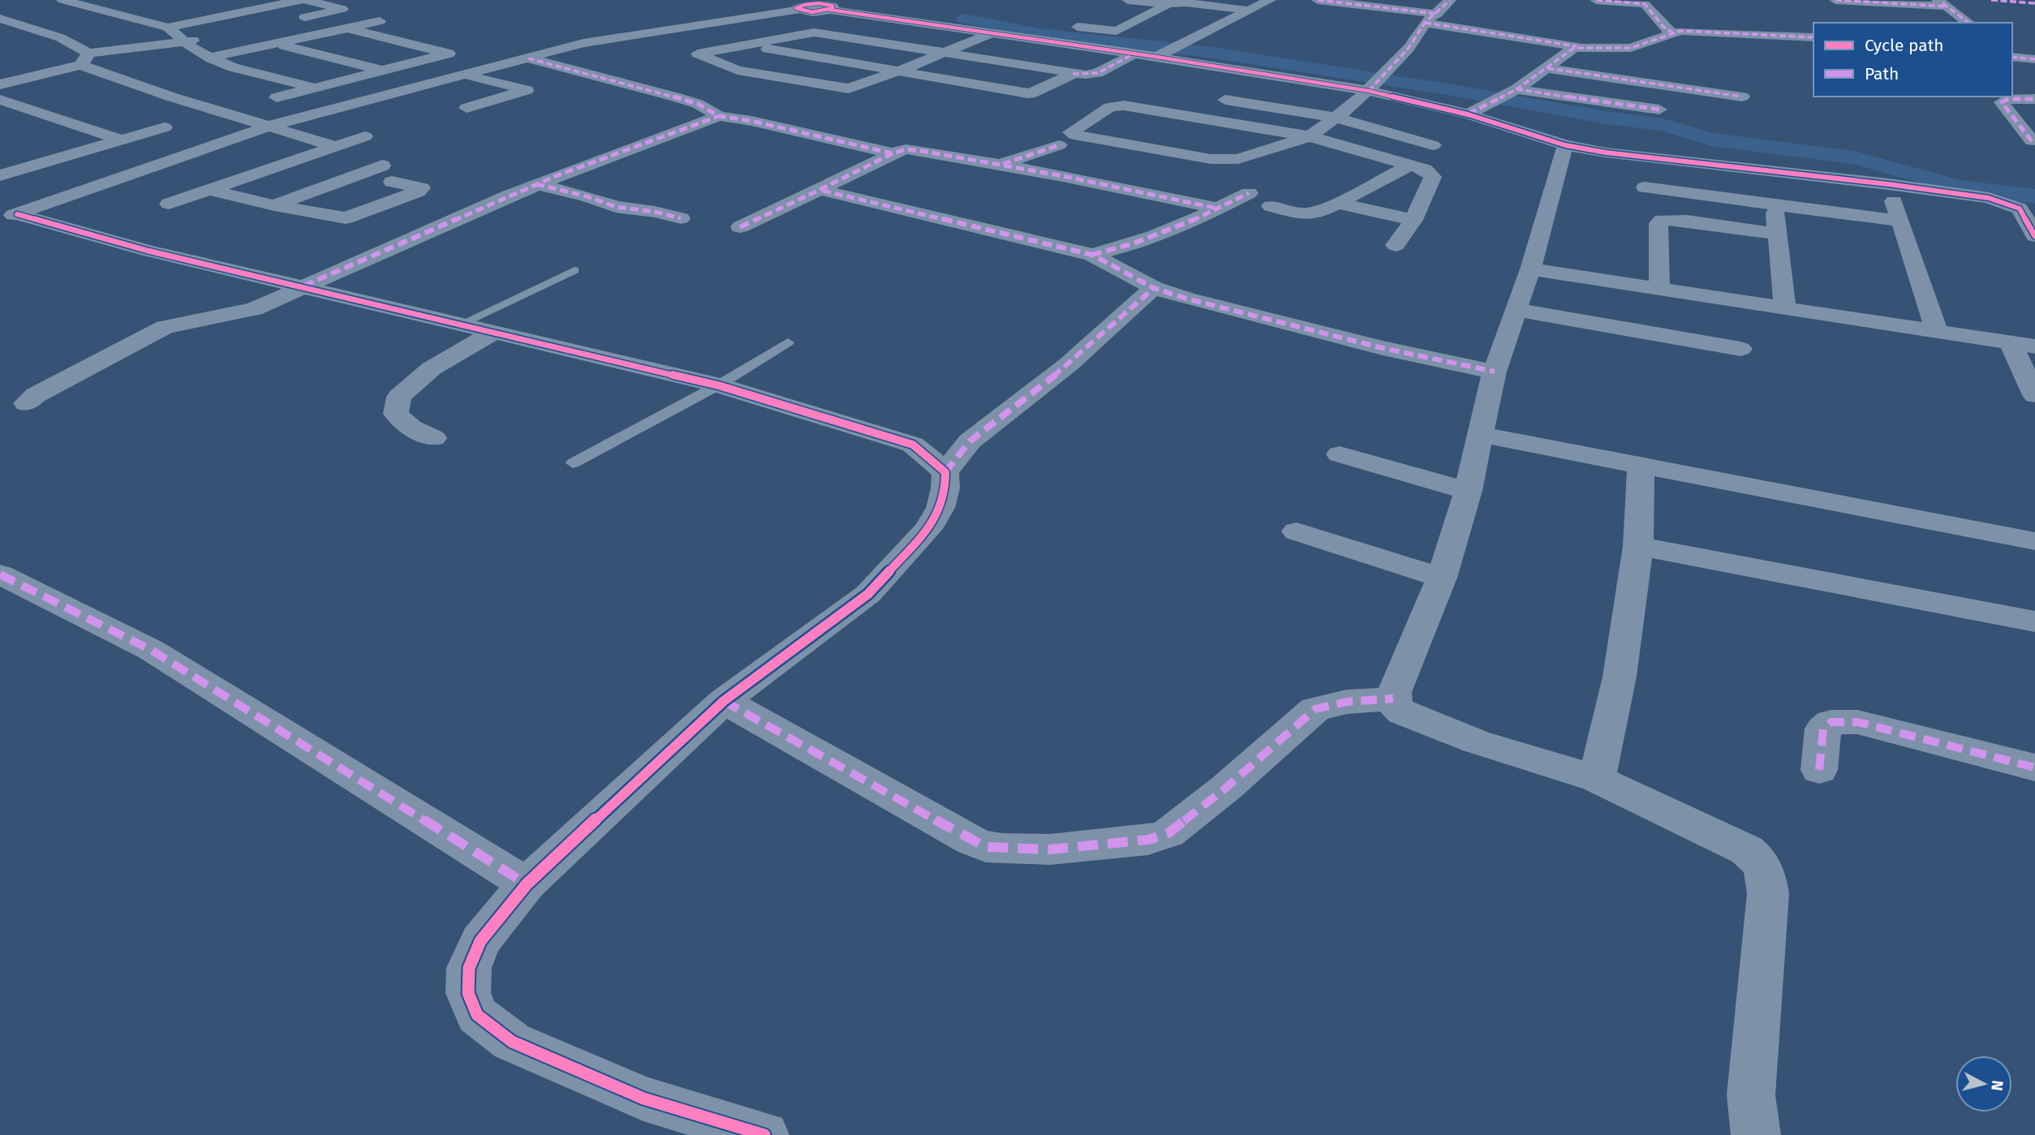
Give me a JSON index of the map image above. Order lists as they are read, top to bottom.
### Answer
{
  "legend": ["Cycle path", "Path"],
  "north": "right"
}
